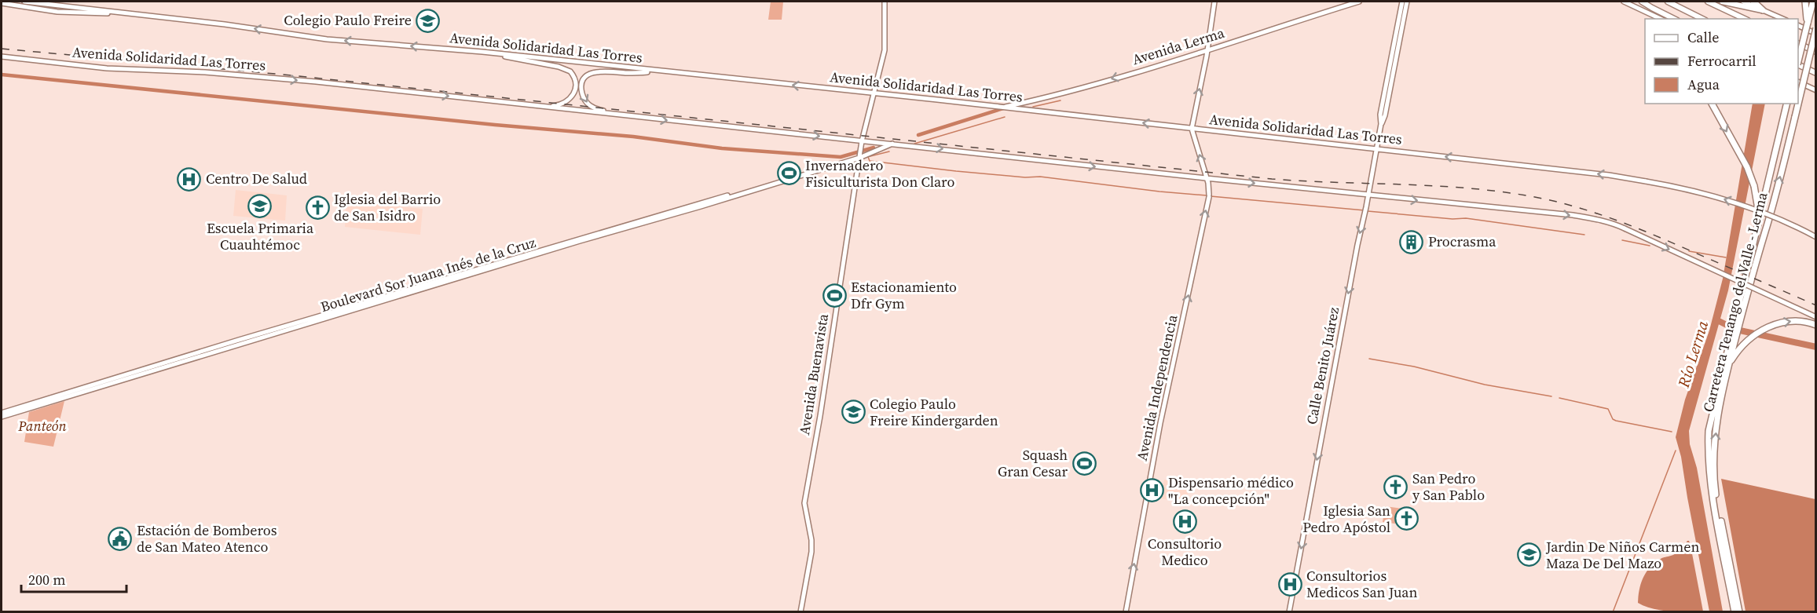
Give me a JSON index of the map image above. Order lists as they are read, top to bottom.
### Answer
{
  "streets": {
    "highway": ["Carretera Tenango del Valle - Lerma"],
    "main road": [
      "Avenida Lerma",
      "Avenida Solidaridad Las Torres",
      "Boulevard Sor Juana Inés de la Cruz",
      "Calle Benito Juárez",
      "Avenida Buenavista",
      "Avenida Independencia"
    ]
  },
  "crossings": [
    ["Avenida Lerma", "Avenida Solidaridad Las Torres"],
    ["Avenida Lerma", "Avenida Independencia"],
    ["Avenida Solidaridad Las Torres", "Boulevard Sor Juana Inés de la Cruz"],
    ["Avenida Solidaridad Las Torres", "Calle Benito Juárez"],
    ["Avenida Solidaridad Las Torres", "Avenida Buenavista"],
    ["Avenida Solidaridad Las Torres", "Avenida Independencia"],
    ["Boulevard Sor Juana Inés de la Cruz", "Avenida Buenavista"]
  ],
  "one_way": ["Avenida Lerma", "Calle Benito Juárez", "Avenida Independencia"],
  "water": ["Río Lerma"],
  "parks": ["Panteón"],
  "places": {
    "school or university": [
      "Colegio Paulo Freire",
      "Escuela Primaria Cuauhtémoc",
      "Colegio Paulo Freire Kindergarden",
      "Jardin De Niños Carmen Maza De Del Mazo"
    ],
    "sports": ["Invernadero Fisiculturista Don Claro", "Estacionamiento Dfr Gym", "Squash Gran Cesar"],
    "hospital": [
      "Centro De Salud",
      "Dispensario médico \"La concepción\"",
      "Consultorio Medico",
      "Consultorios Medicos San Juan"
    ],
    "church": ["Iglesia del Barrio de San Isidro", "San Pedro y San Pablo", "Iglesia San Pedro Apóstol"],
    "building": ["Procrasma"],
    "public building": ["Estación de Bomberos de San Mateo Atenco"]
  },
  "legend": ["Calle", "Ferrocarril", "Agua"],
  "scale_bar": "200 m"
}
